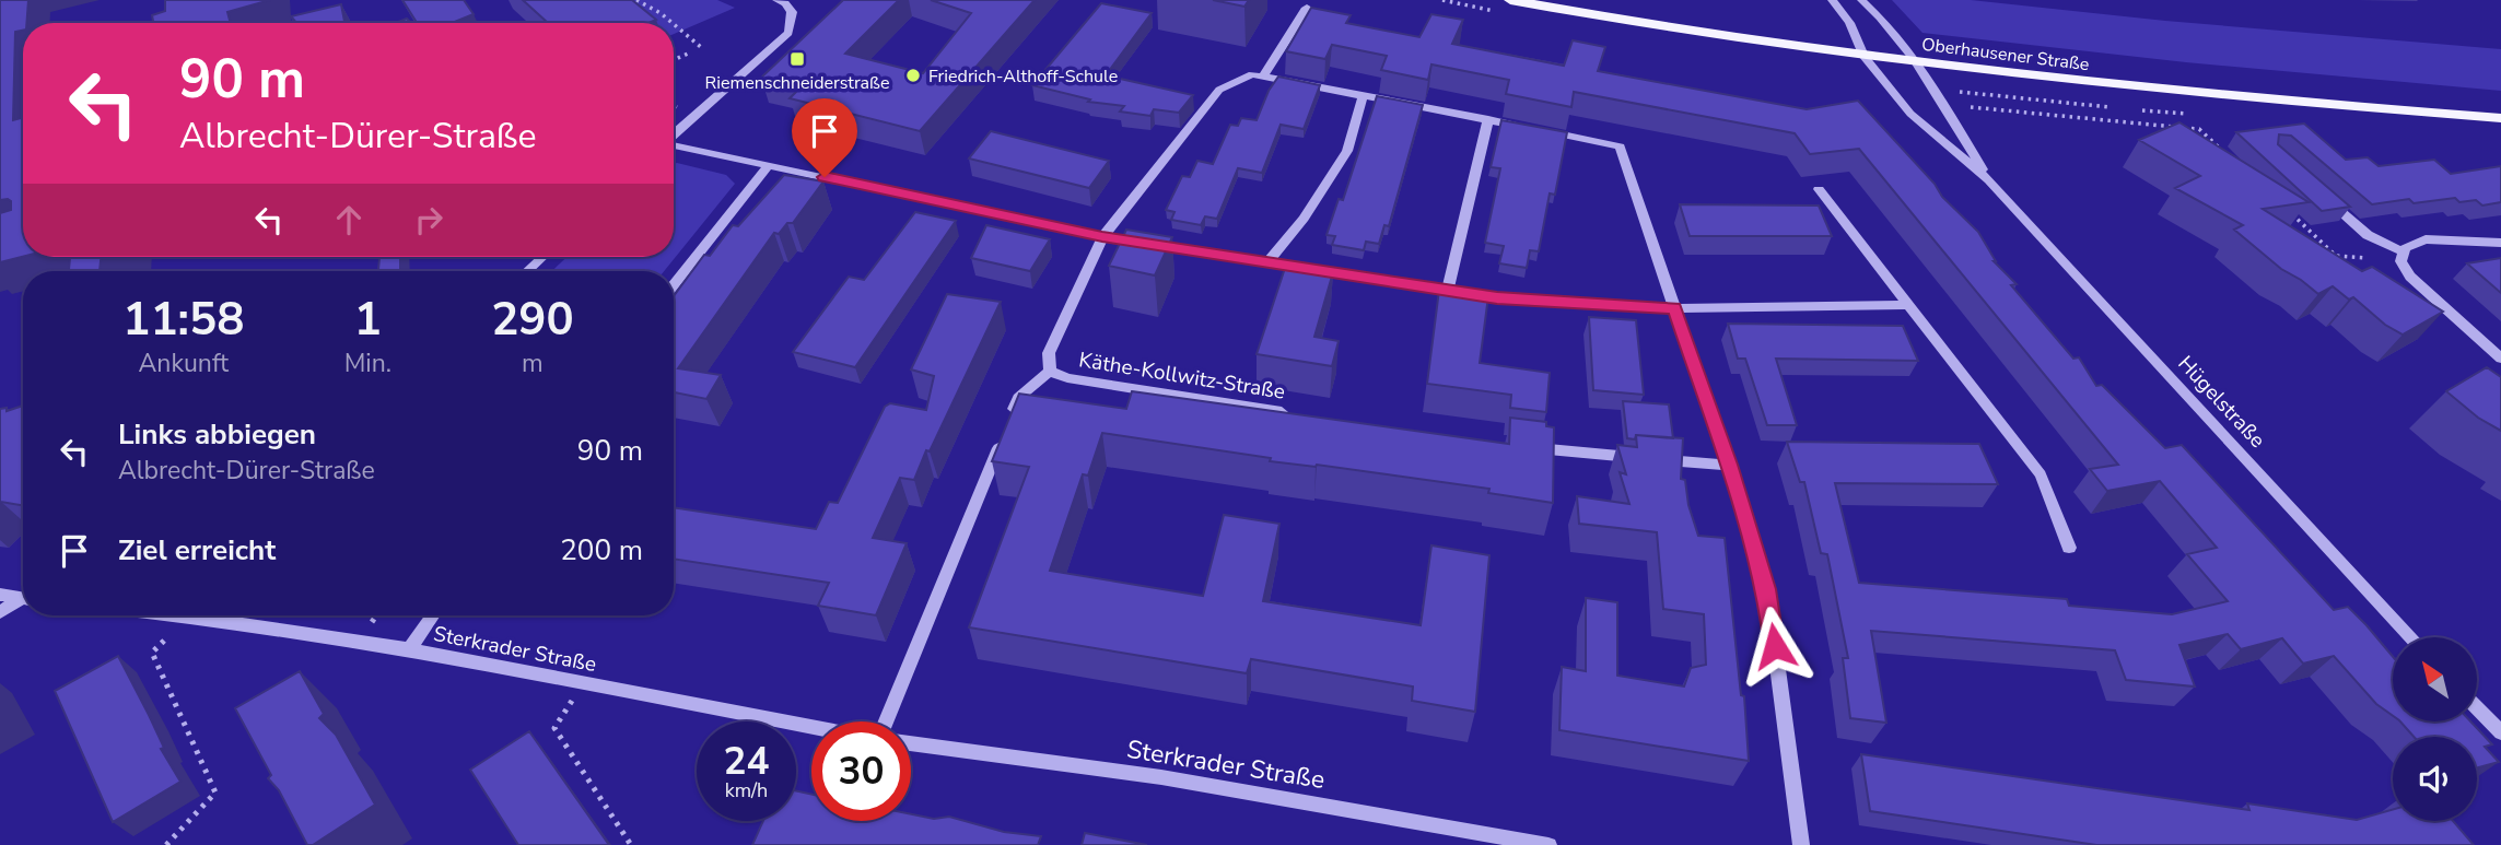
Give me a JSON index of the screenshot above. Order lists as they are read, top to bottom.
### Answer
{
  "streets": {
    "main road": ["Oberhausener Straße"],
    "street": ["Käthe-Kollwitz-Straße", "Hügelstraße", "Sterkrader Straße"]
  },
  "crossings": [
    ["Oberhausener Straße", "Hügelstraße"]
  ],
  "places": {
    "transit": ["Riemenschneiderstraße"],
    "other": ["Friedrich-Althoff-Schule"]
  },
  "north": "top left",
  "page": {
    "turn": ["90 m", "Albrecht-Dürer-Straße"],
    "eta": [
      "11:58",
      "Ankunft",
      "1",
      "Min.",
      "290",
      "m"
    ],
    "list": [
      {
        "name": "Links abbiegen",
        "note": "Albrecht-Dürer-Straße",
        "value": "90 m"
      },
      {
        "name": "Ziel erreicht",
        "value": "200 m"
      }
    ],
    "speed": "24 km/h",
    "limit": "30"
  }
}
